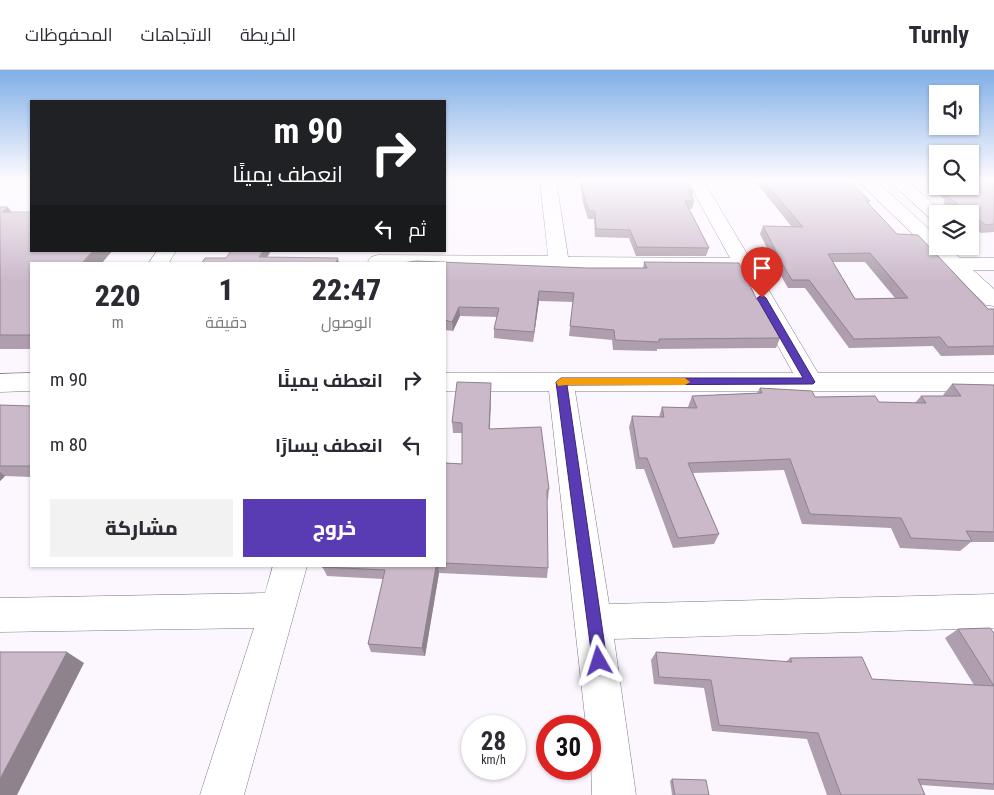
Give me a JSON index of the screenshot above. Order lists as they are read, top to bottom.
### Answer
{
  "page": {
    "header": "Turnly",
    "nav": ["الخريطة", "الاتجاهات", "المحفوظات"],
    "turn": ["90 m", "انعطف يمينًا"],
    "then": "ثم",
    "eta": [
      "22:47",
      "الوصول",
      "1",
      "دقيقة",
      "220",
      "m"
    ],
    "list": [
      {
        "name": "انعطف يمينًا",
        "value": "90 m"
      },
      {
        "name": "انعطف يسارًا",
        "value": "80 m"
      }
    ],
    "buttons": ["خروج", "مشاركة"],
    "speed": "28 km/h",
    "limit": "30"
  }
}
